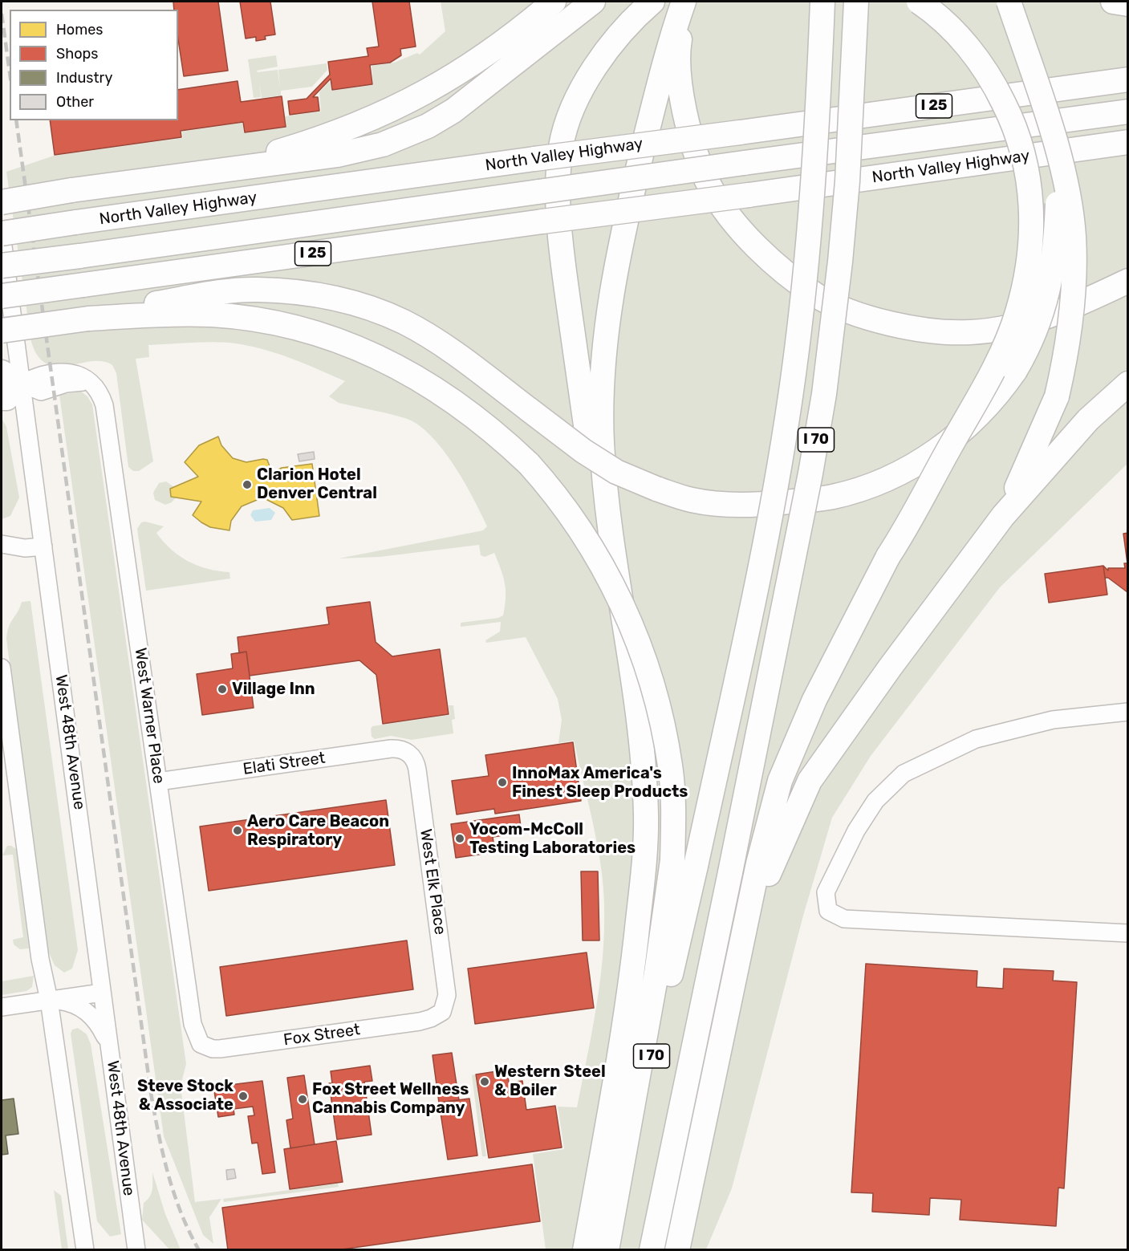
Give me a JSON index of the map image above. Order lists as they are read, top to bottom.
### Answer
{
  "streets": {
    "highway": ["I 25", "North Valley Highway", "I 70"],
    "street": [
      "West Warner Place",
      "West 48th Avenue",
      "Elati Street",
      "West Elk Place",
      "Fox Street"
    ]
  },
  "crossings": [
    ["North Valley Highway", "West 48th Avenue"],
    ["West Warner Place", "West 48th Avenue"],
    ["West Warner Place", "Elati Street"],
    ["West Warner Place", "Fox Street"],
    ["Elati Street", "West Elk Place"],
    ["West Elk Place", "Fox Street"]
  ],
  "places": [
    "Clarion Hotel Denver Central",
    "Village Inn",
    "InnoMax America's Finest Sleep Products",
    "Aero Care Beacon Respiratory",
    "Yocom-McColl Testing Laboratories",
    "Western Steel & Boiler",
    "Steve Stock & Associate",
    "Fox Street Wellness Cannabis Company"
  ],
  "legend": [
    "Homes",
    "Shops",
    "Industry",
    "Other"
  ]
}
